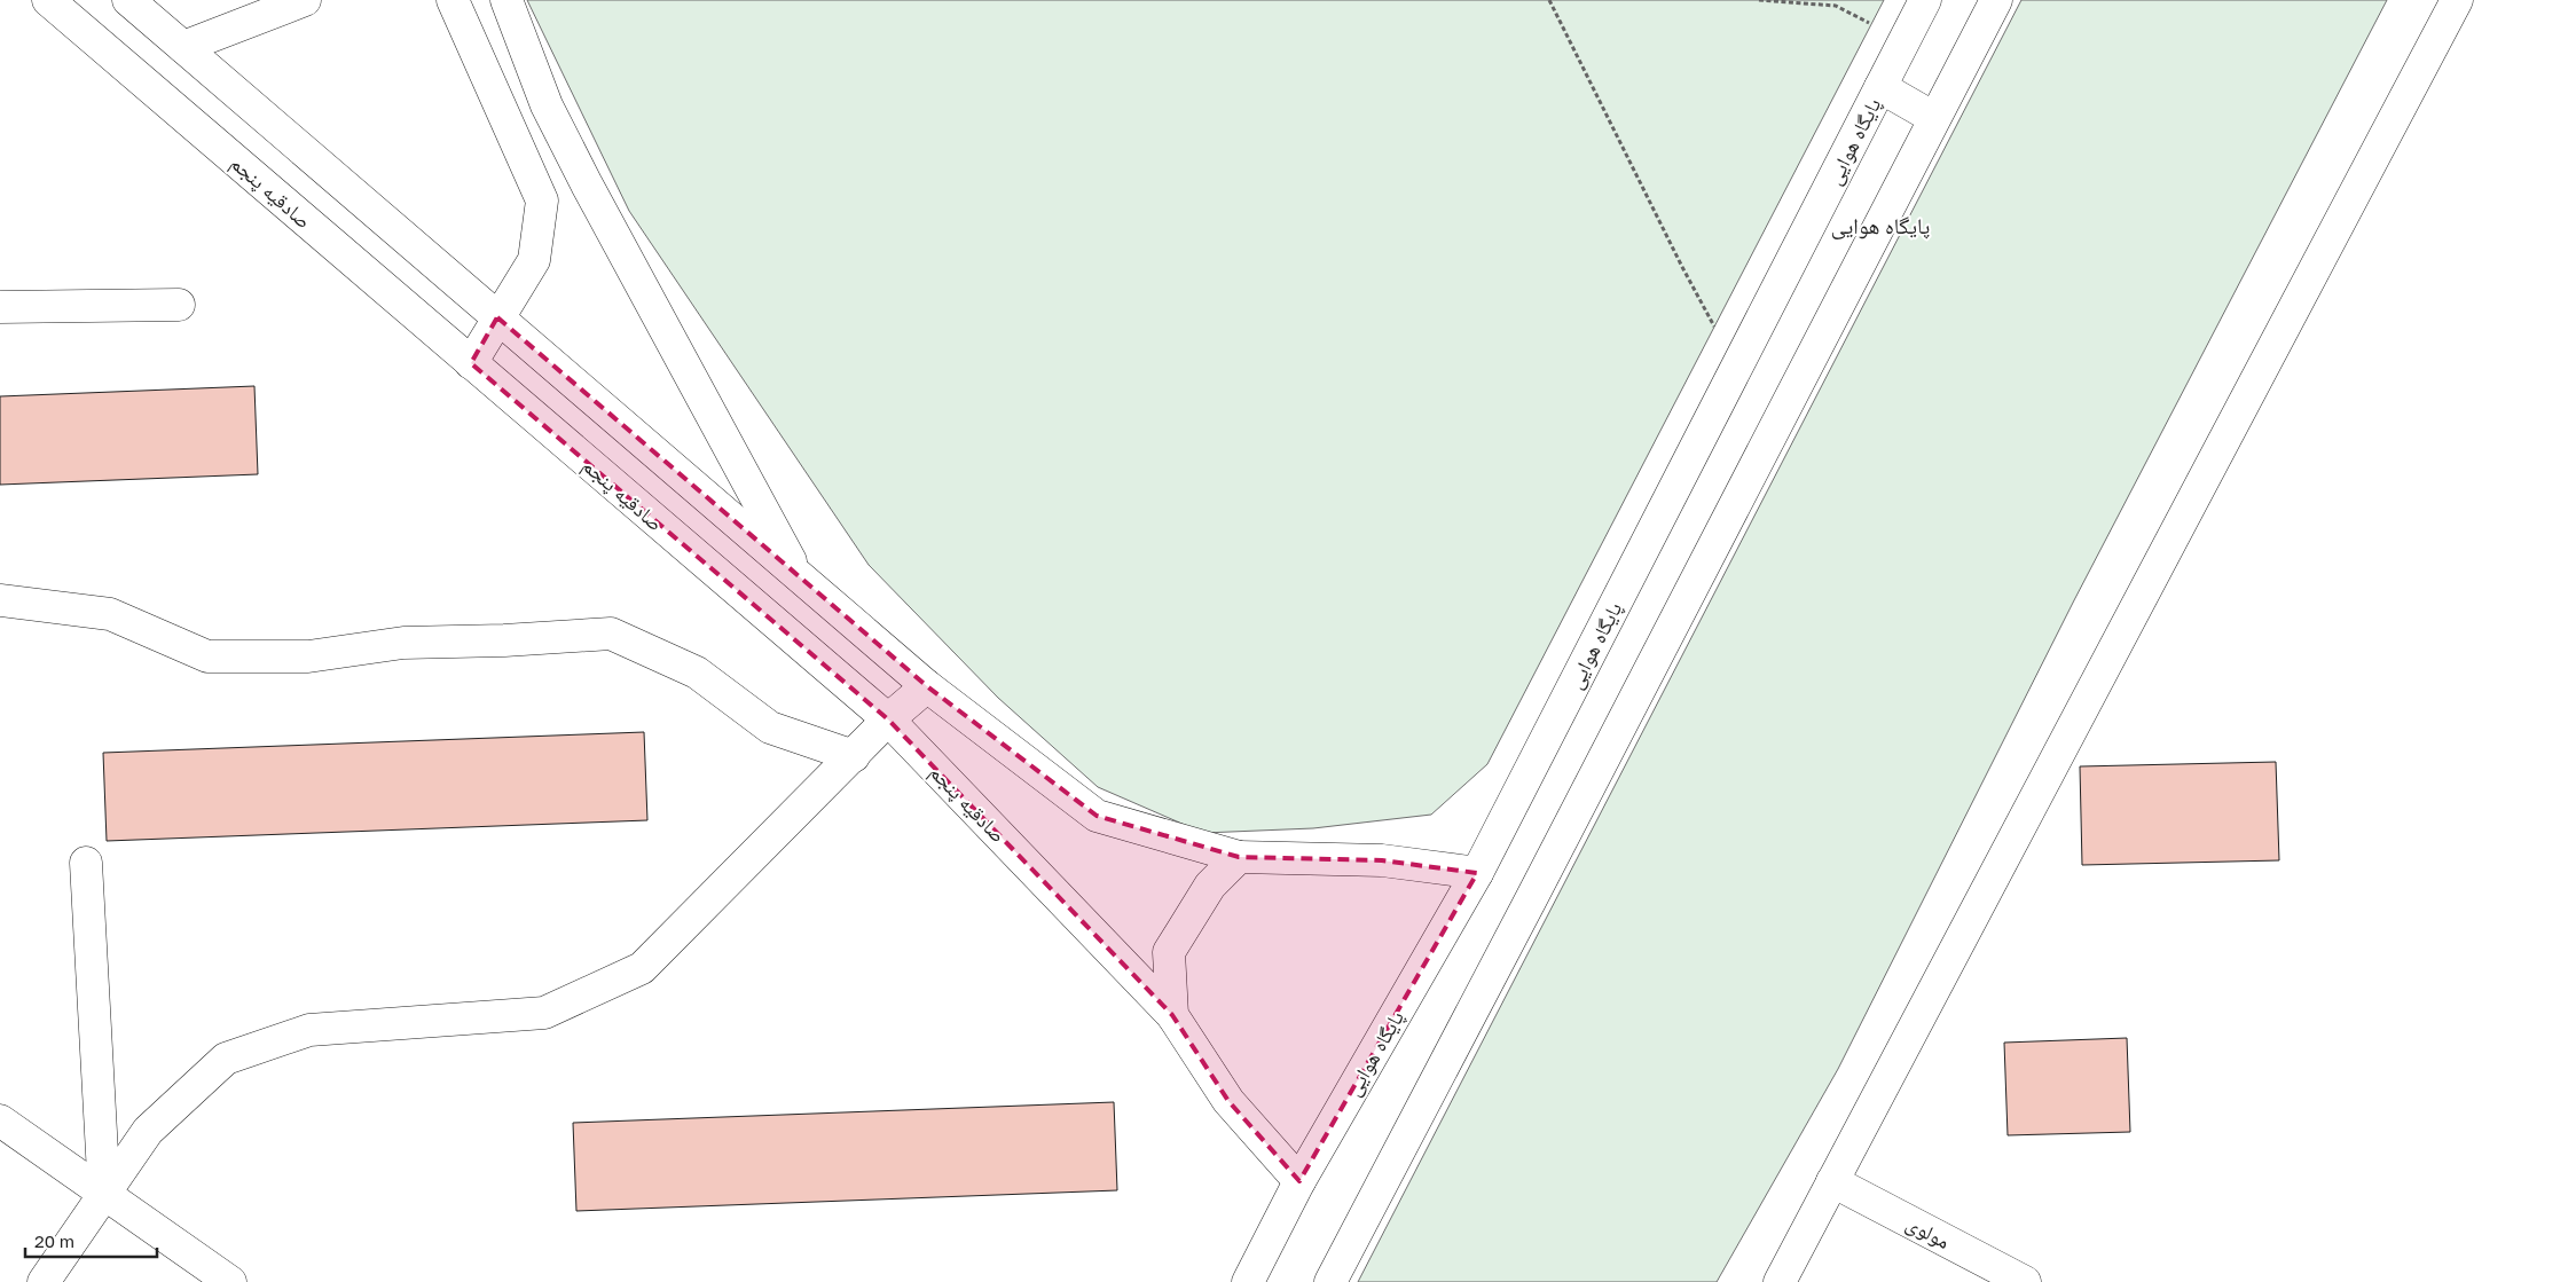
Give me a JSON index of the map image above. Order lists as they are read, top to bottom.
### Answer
{
  "streets": {
    "street": ["پایگاه هوایی", "صادقیه پنجم", "مولوی"]
  },
  "crossings": [
    ["پایگاه هوایی", "صادقیه پنجم"]
  ],
  "districts": ["پایگاه هوایی"],
  "scale_bar": "20 m"
}
